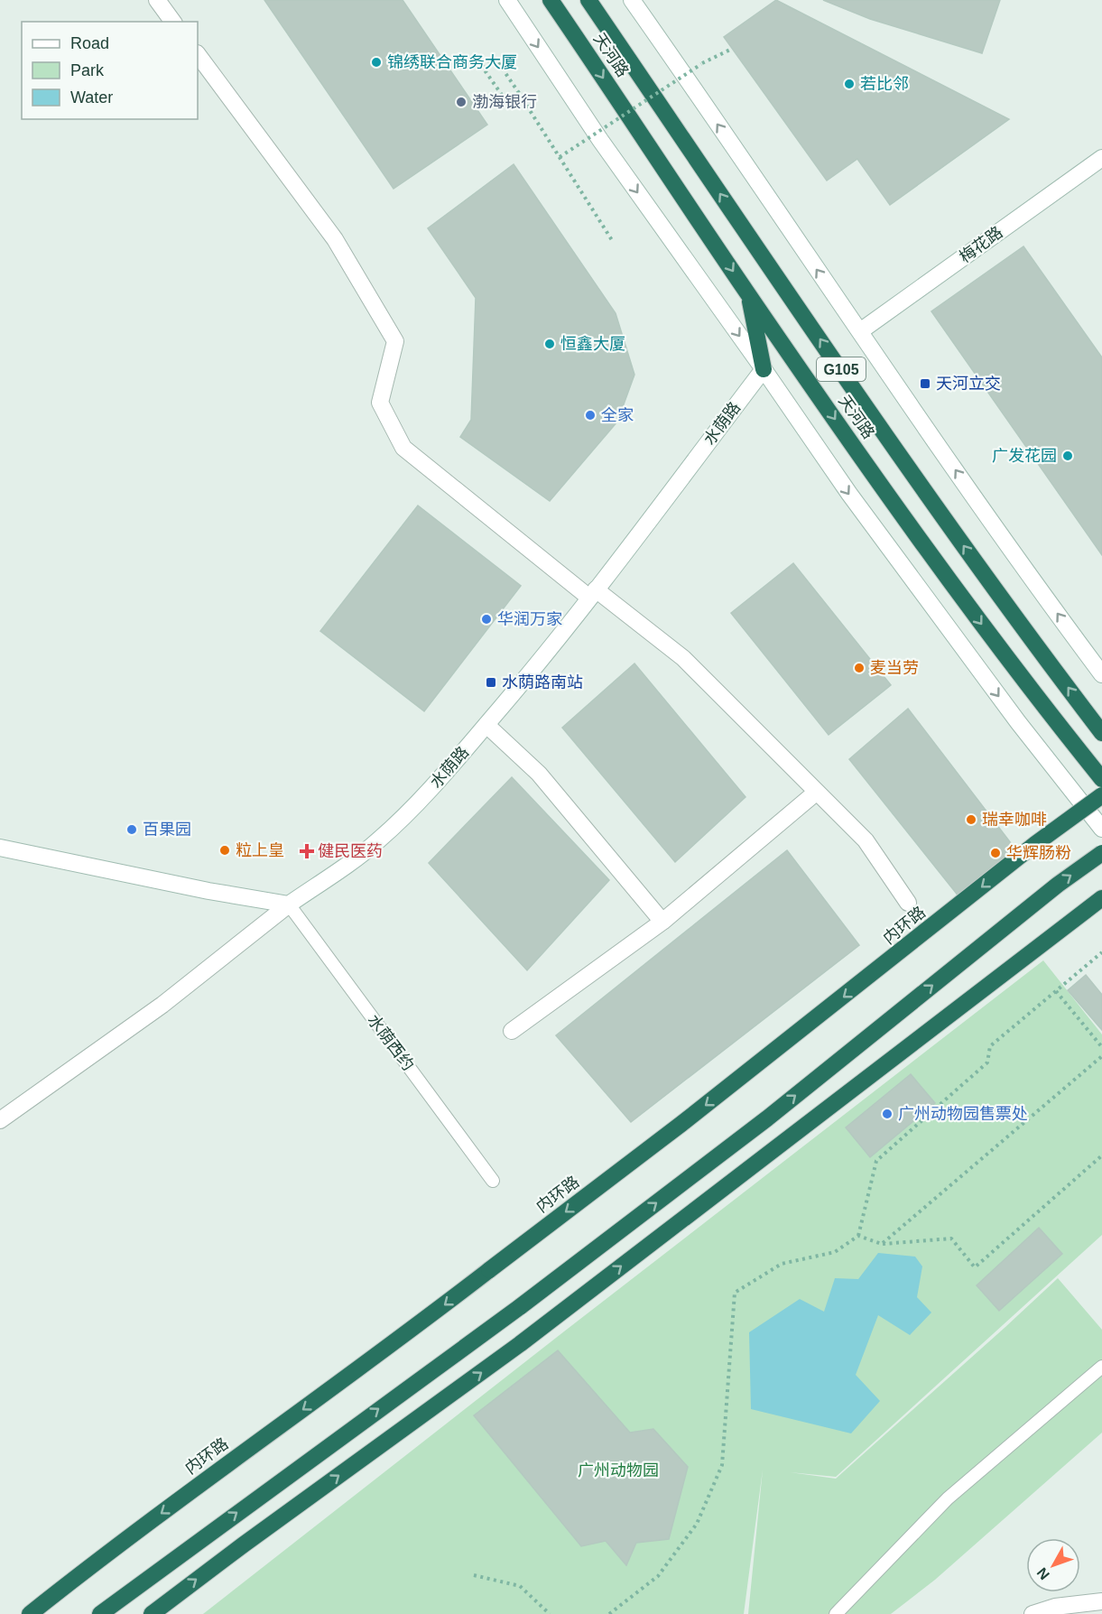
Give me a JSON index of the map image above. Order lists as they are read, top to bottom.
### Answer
{
  "streets": {
    "highway": ["天河路", "G105", "内环路"],
    "street": ["梅花路", "水荫路"],
    "lane": ["水荫西约"]
  },
  "crossings": [
    ["天河路", "G105"],
    ["水荫路", "水荫西约"]
  ],
  "parks": ["广州动物园"],
  "places": {
    "other": [
      "锦绣联合商务大厦",
      "若比邻",
      "渤海银行",
      "恒鑫大厦",
      "全家",
      "广发花园",
      "华润万家",
      "麦当劳",
      "瑞幸咖啡",
      "百果园",
      "粒上皇",
      "华辉肠粉",
      "广州动物园售票处"
    ],
    "transit": ["天河立交", "水荫路南站"],
    "health": ["健民医药"]
  },
  "legend": ["Road", "Park", "Water"],
  "north": "bottom left"
}
